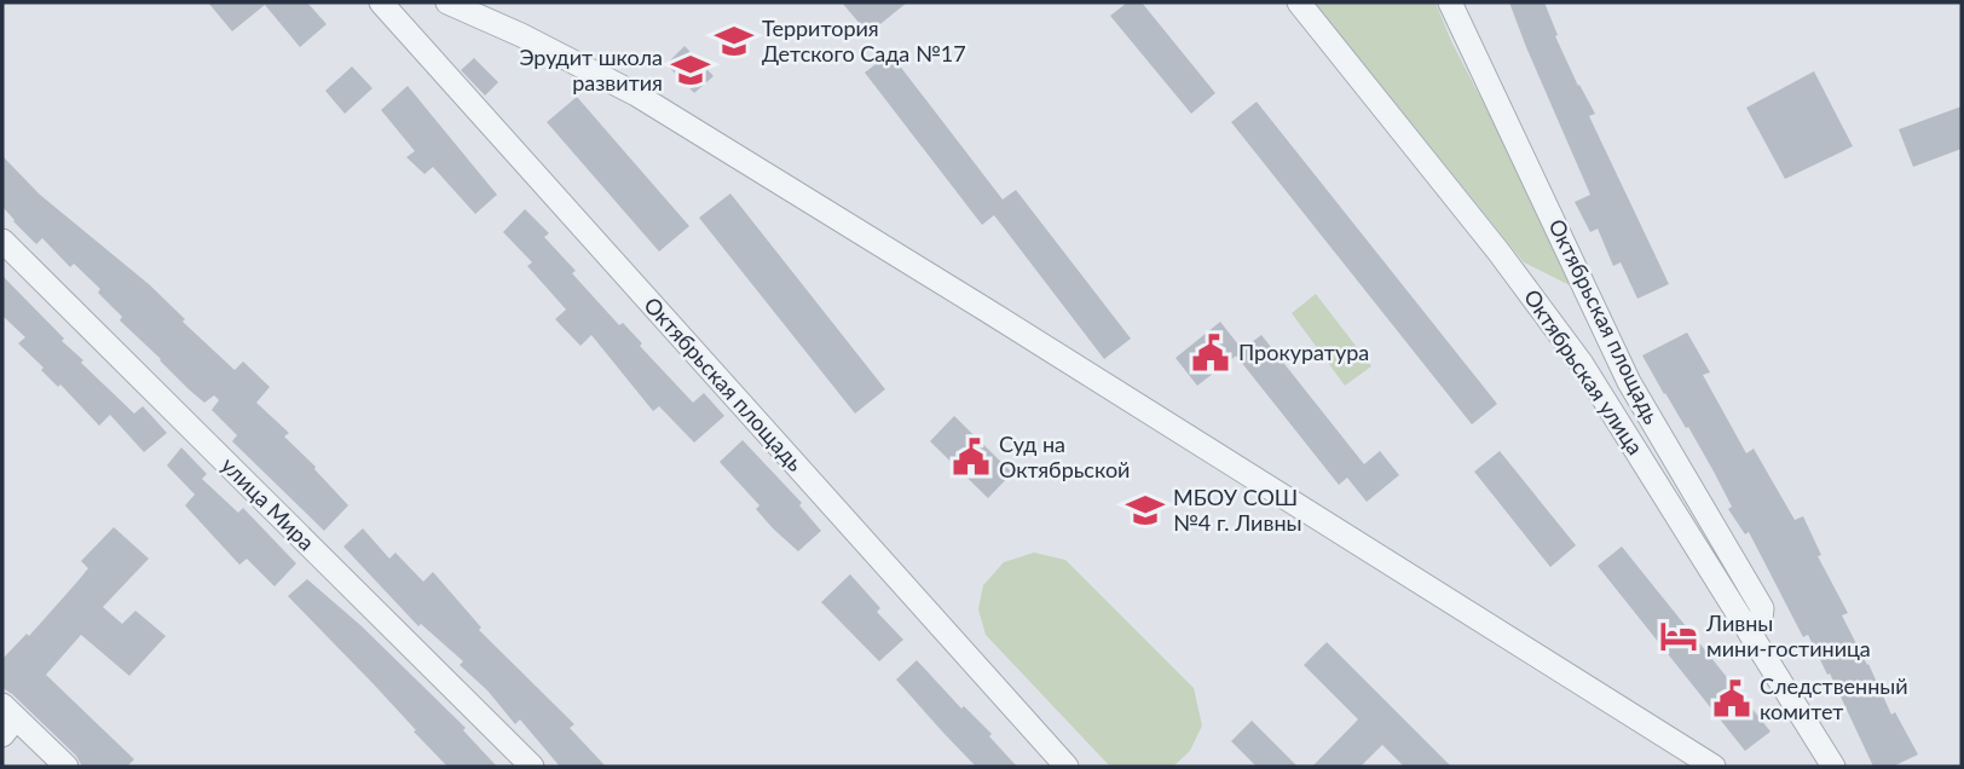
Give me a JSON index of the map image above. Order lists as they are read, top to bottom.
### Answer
{
  "streets": {
    "street": ["Октябрьская площадь", "Октябрьская улица", "улица Мира"]
  },
  "crossings": [
    ["Октябрьская площадь", "Октябрьская улица"]
  ],
  "places": {
    "school or university": ["Территория Детского Сада №17", "Эрудит школа развития", "МБОУ СОШ №4 г. Ливны"],
    "public building": ["Прокуратура", "Суд на Октябрьской", "Следственный комитет"],
    "hotel": ["Ливны мини-гостиница"]
  }
}
